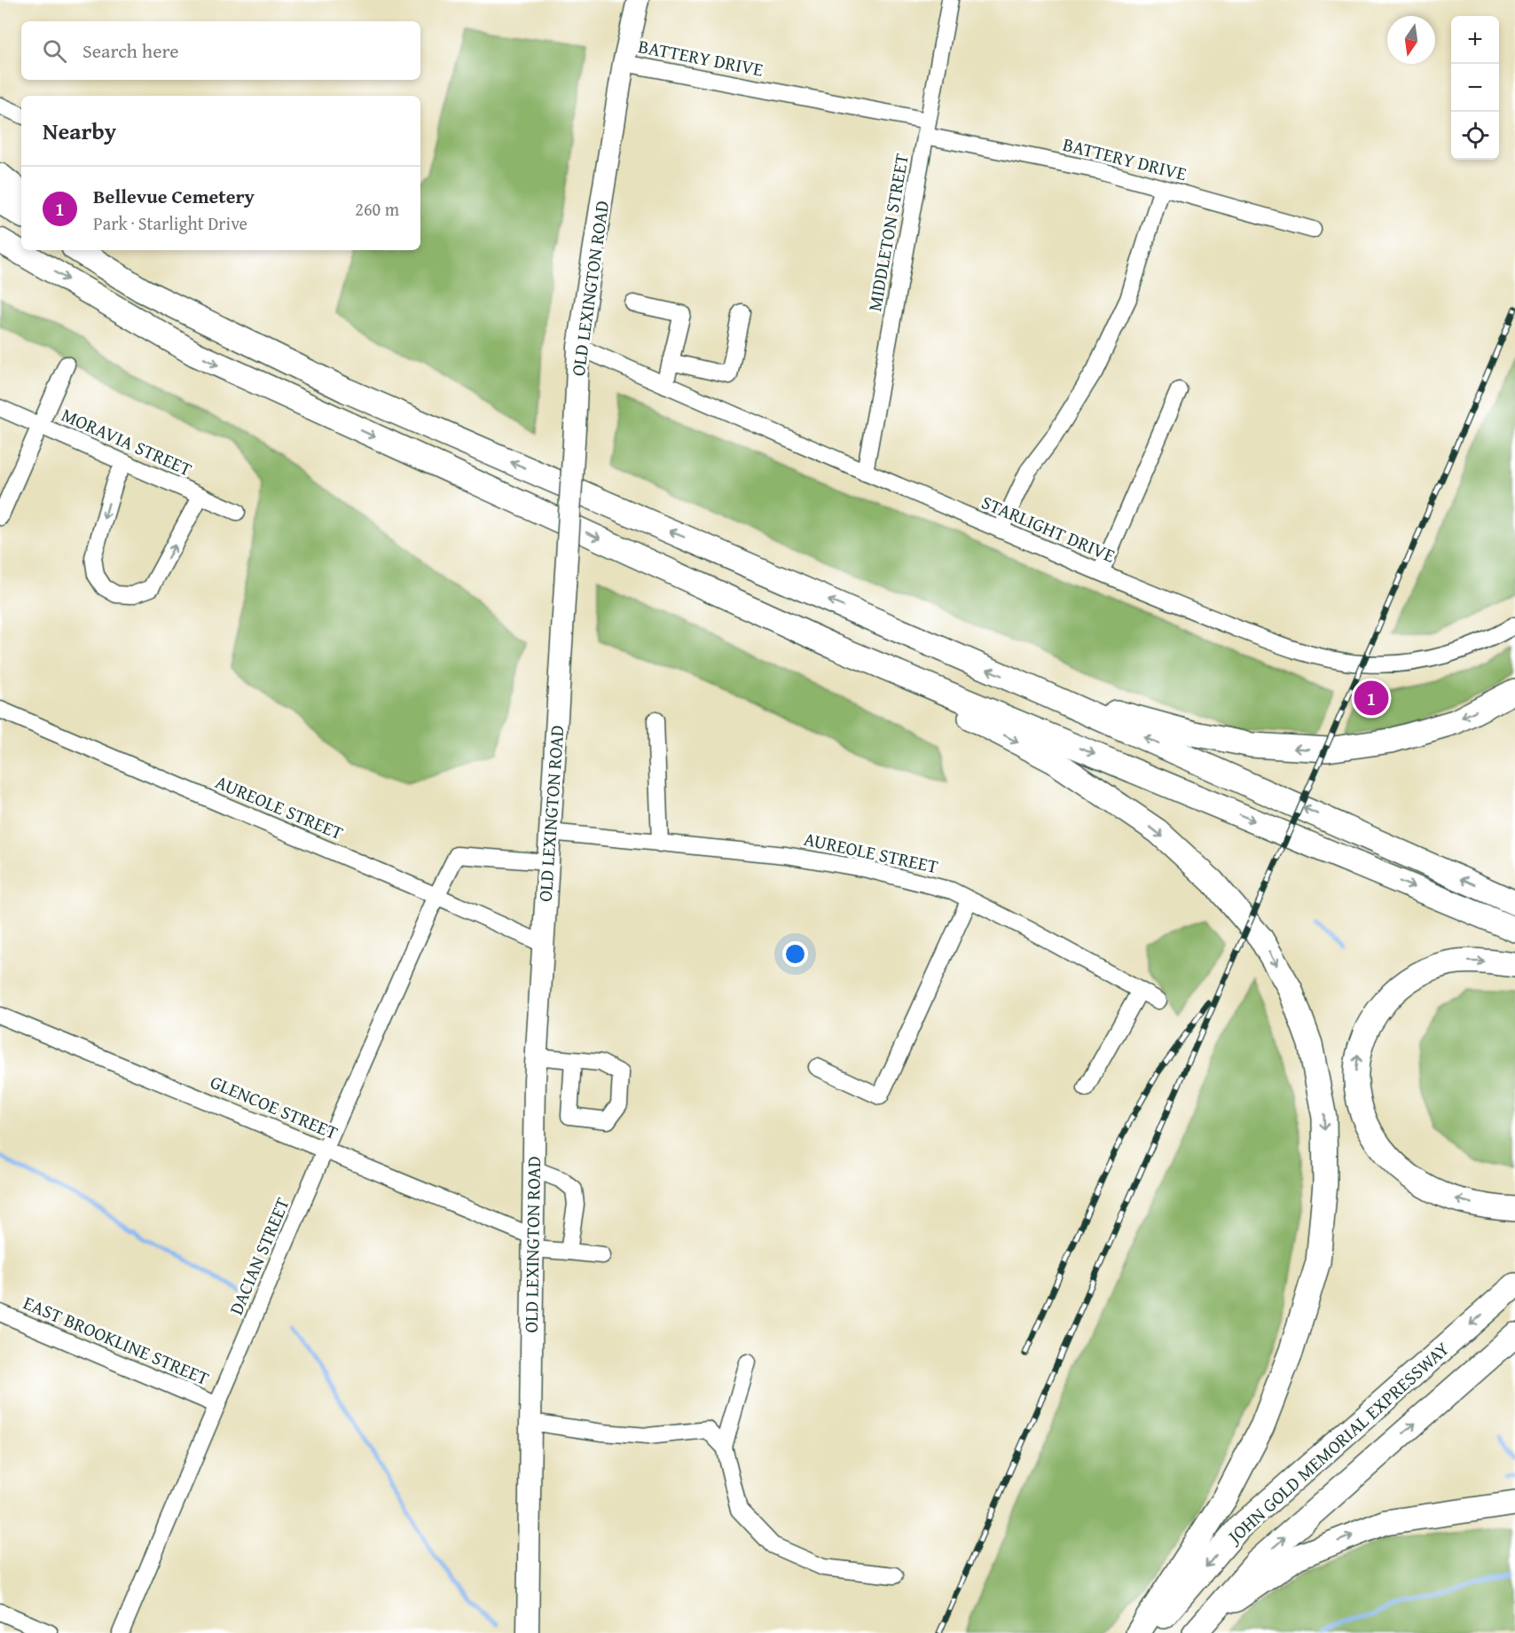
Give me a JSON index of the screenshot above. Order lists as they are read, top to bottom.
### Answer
{
  "streets": {
    "highway": ["JOHN GOLD MEMORIAL EXPRESSWAY"],
    "main road": ["OLD LEXINGTON ROAD"],
    "street": [
      "BATTERY DRIVE",
      "MIDDLETON STREET",
      "MORAVIA STREET",
      "STARLIGHT DRIVE",
      "AUREOLE STREET",
      "GLENCOE STREET",
      "DACIAN STREET",
      "EAST BROOKLINE STREET"
    ]
  },
  "crossings": [
    ["BATTERY DRIVE", "MIDDLETON STREET"],
    ["BATTERY DRIVE", "OLD LEXINGTON ROAD"],
    ["MIDDLETON STREET", "STARLIGHT DRIVE"],
    ["OLD LEXINGTON ROAD", "STARLIGHT DRIVE"],
    ["OLD LEXINGTON ROAD", "AUREOLE STREET"],
    ["OLD LEXINGTON ROAD", "GLENCOE STREET"],
    ["OLD LEXINGTON ROAD", "DACIAN STREET"],
    ["AUREOLE STREET", "DACIAN STREET"],
    ["GLENCOE STREET", "DACIAN STREET"],
    ["DACIAN STREET", "EAST BROOKLINE STREET"]
  ],
  "north": "bottom",
  "page": {
    "map_buttons": ["+", "−"],
    "search": "Search here",
    "heading": "Nearby",
    "list": [
      {
        "mark": "1",
        "name": "Bellevue Cemetery",
        "note": "Park · Starlight Drive",
        "value": "260 m"
      }
    ],
    "pins": "1"
  }
}
